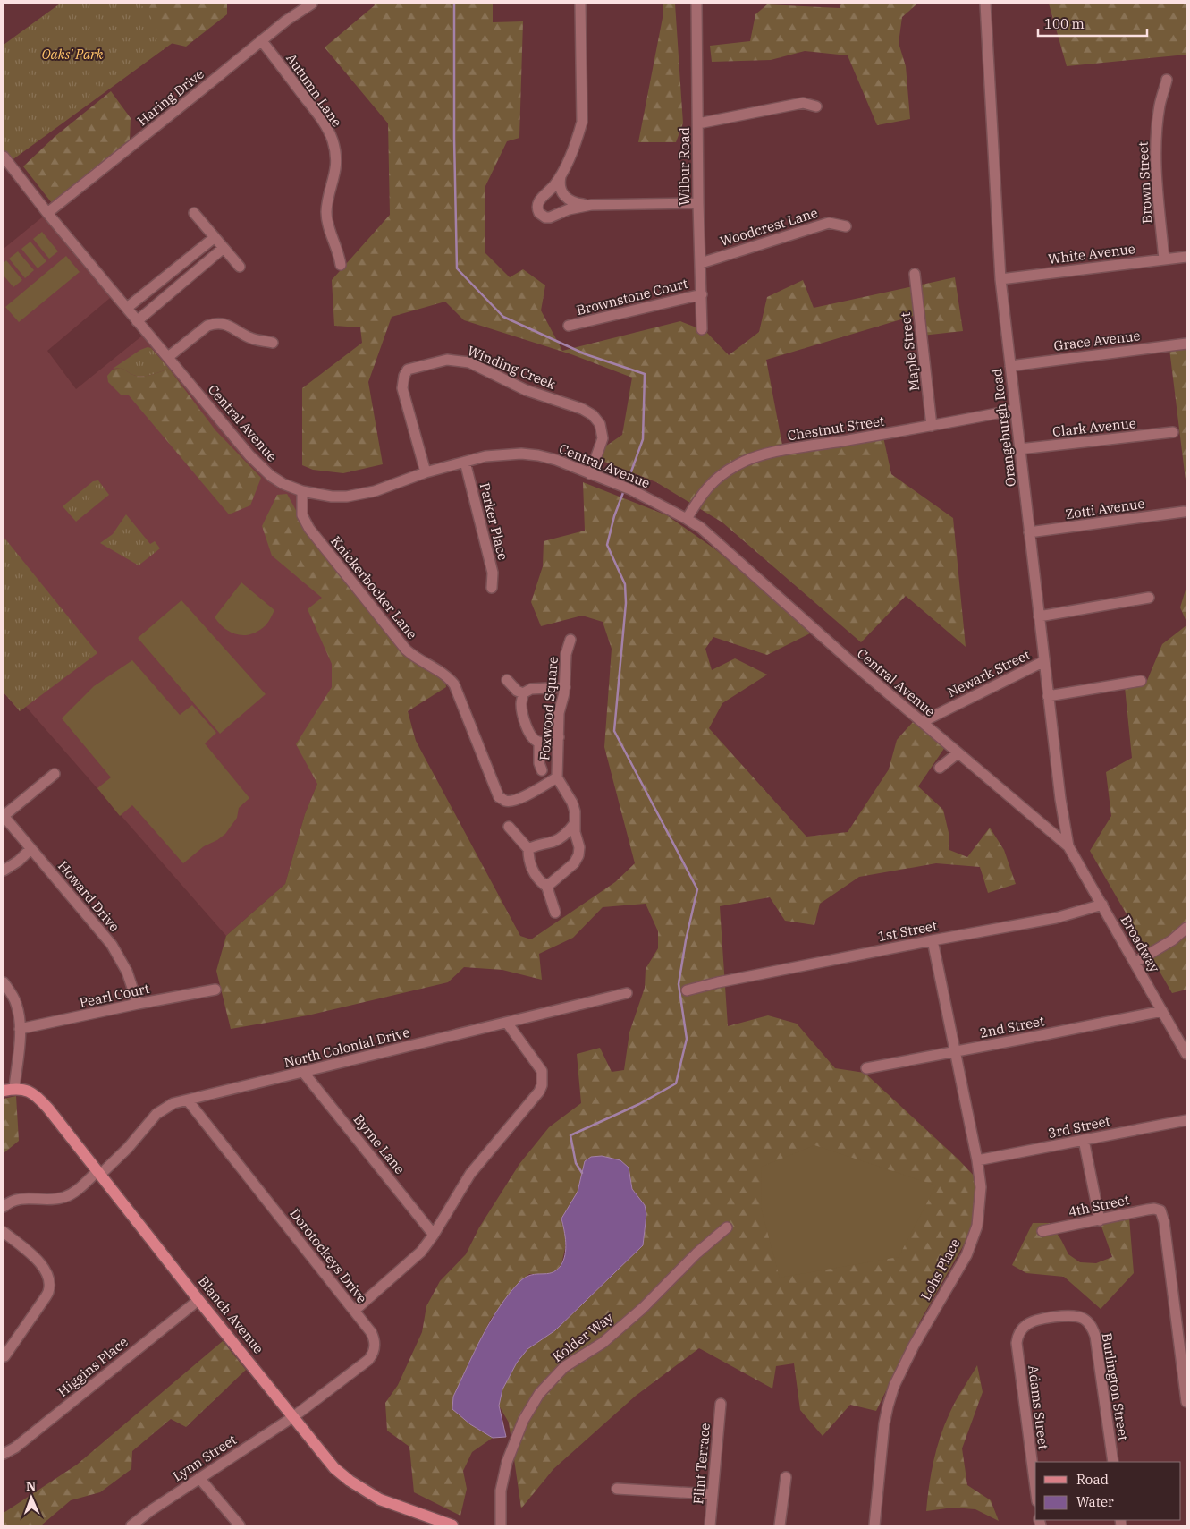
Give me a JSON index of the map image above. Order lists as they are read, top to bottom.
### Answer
{
  "streets": {
    "main road": ["Blanch Avenue"],
    "street": [
      "Autumn Lane",
      "Haring Drive",
      "Wilbur Road",
      "Brown Street",
      "Woodcrest Lane",
      "White Avenue",
      "Brownstone Court",
      "Grace Avenue",
      "Maple Street",
      "Winding Creek",
      "Central Avenue",
      "Orangeburgh Road",
      "Clark Avenue",
      "Chestnut Street",
      "Zotti Avenue",
      "Parker Place",
      "Knickerbocker Lane",
      "Newark Street",
      "Foxwood Square",
      "Howard Drive",
      "1st Street",
      "Broadway",
      "Pearl Court",
      "2nd Street",
      "North Colonial Drive",
      "3rd Street",
      "Byrne Lane",
      "4th Street",
      "Dorotockeys Drive",
      "Lohs Place",
      "Kolder Way",
      "Higgins Place",
      "Burlington Street",
      "Adams Street",
      "Lynn Street",
      "Flint Terrace"
    ]
  },
  "crossings": [
    ["Autumn Lane", "Haring Drive"],
    ["Haring Drive", "Central Avenue"],
    ["Wilbur Road", "Woodcrest Lane"],
    ["Wilbur Road", "Brownstone Court"],
    ["Brown Street", "White Avenue"],
    ["White Avenue", "Orangeburgh Road"],
    ["Grace Avenue", "Orangeburgh Road"],
    ["Maple Street", "Chestnut Street"],
    ["Winding Creek", "Central Avenue"],
    ["Central Avenue", "Orangeburgh Road"],
    ["Central Avenue", "Chestnut Street"],
    ["Central Avenue", "Parker Place"],
    ["Central Avenue", "Knickerbocker Lane"],
    ["Central Avenue", "Newark Street"],
    ["Central Avenue", "Broadway"],
    ["Orangeburgh Road", "Clark Avenue"],
    ["Orangeburgh Road", "Chestnut Street"],
    ["Orangeburgh Road", "Zotti Avenue"],
    ["Orangeburgh Road", "Newark Street"],
    ["Orangeburgh Road", "Broadway"],
    ["Knickerbocker Lane", "Foxwood Square"],
    ["Howard Drive", "Pearl Court"],
    ["1st Street", "Broadway"],
    ["1st Street", "Lohs Place"],
    ["Broadway", "2nd Street"],
    ["2nd Street", "Lohs Place"],
    ["North Colonial Drive", "Byrne Lane"],
    ["North Colonial Drive", "Dorotockeys Drive"],
    ["North Colonial Drive", "Blanch Avenue"],
    ["3rd Street", "Lohs Place"],
    ["Dorotockeys Drive", "Blanch Avenue"],
    ["Dorotockeys Drive", "Lynn Street"],
    ["Blanch Avenue", "Higgins Place"],
    ["Blanch Avenue", "Lynn Street"],
    ["Burlington Street", "Adams Street"]
  ],
  "parks": ["Oaks' Park"],
  "legend": ["Road", "Water"],
  "scale_bar": "100 m",
  "north": "top"
}
